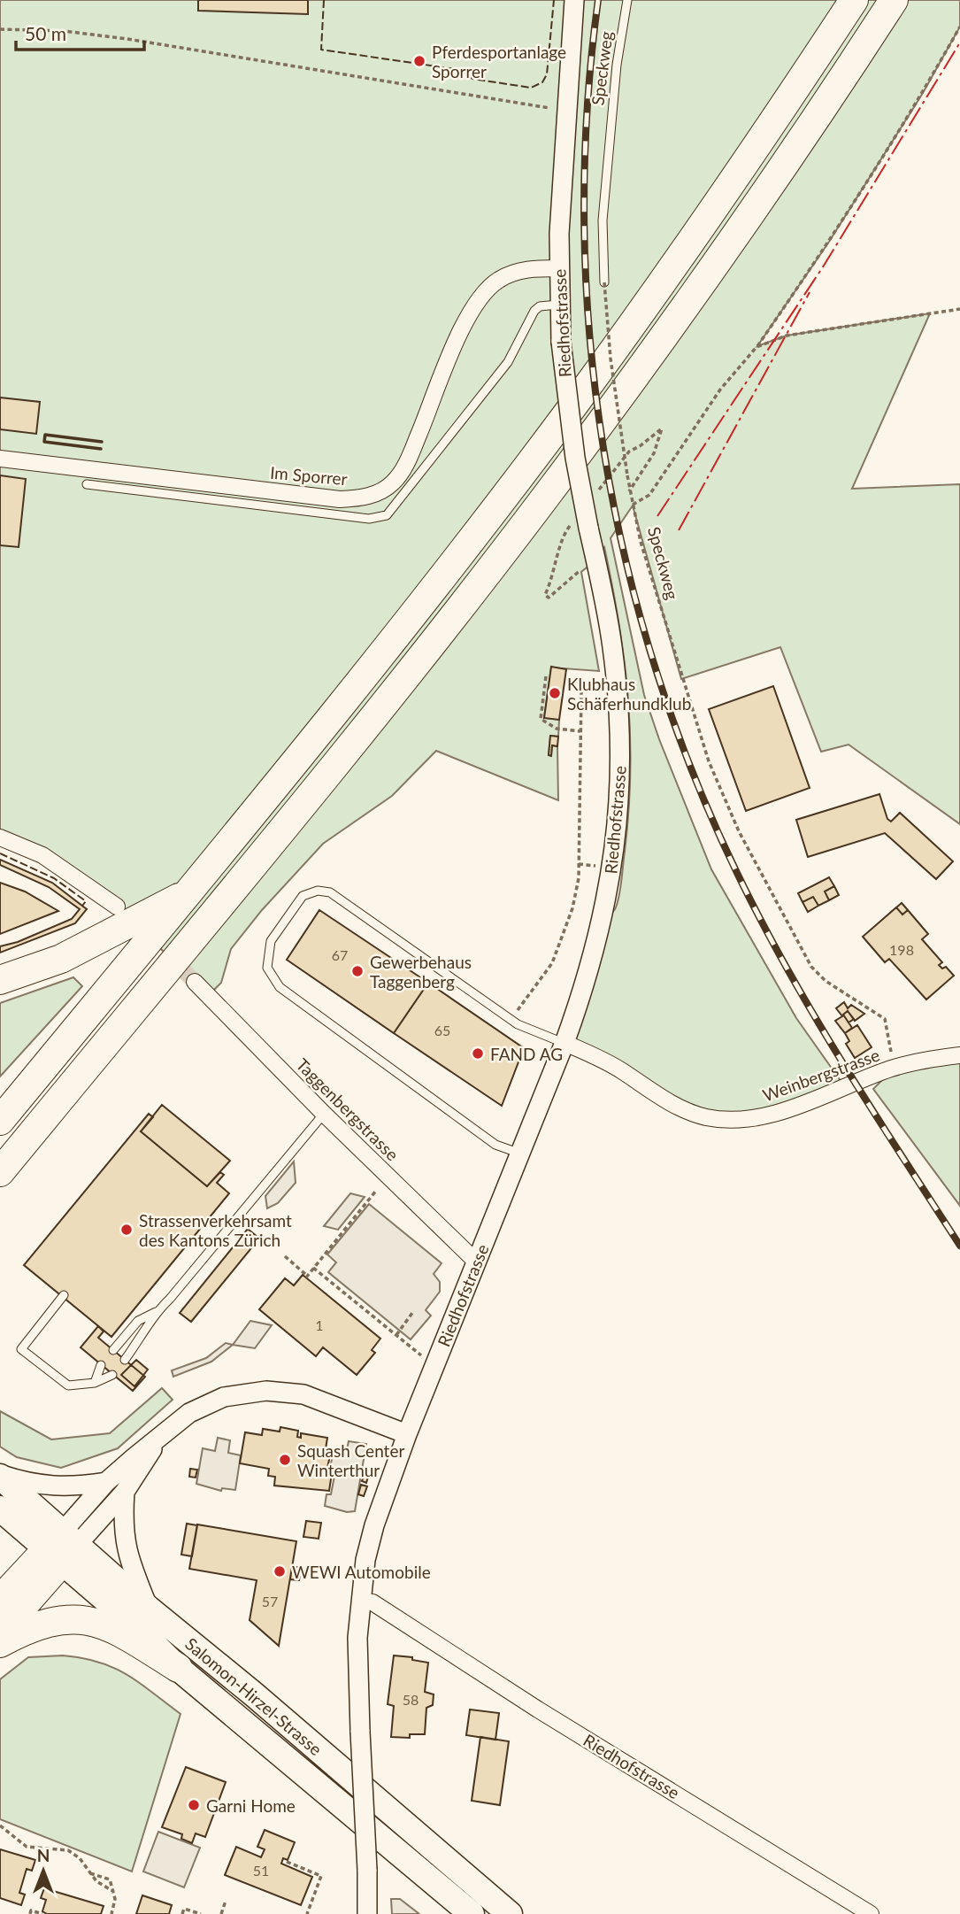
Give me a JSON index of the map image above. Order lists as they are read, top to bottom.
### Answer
{
  "streets": {
    "main road": ["Salomon-Hirzel-Strasse"],
    "street": [
      "Riedhofstrasse",
      "Im Sporrer",
      "Weinbergstrasse",
      "Taggenbergstrasse"
    ],
    "lane": ["Speckweg"]
  },
  "crossings": [
    ["Speckweg", "Weinbergstrasse"],
    ["Riedhofstrasse", "Im Sporrer"],
    ["Riedhofstrasse", "Weinbergstrasse"],
    ["Riedhofstrasse", "Taggenbergstrasse"]
  ],
  "places": [
    "Pferdesportanlage Sporrer",
    "Klubhaus Schäferhundklub",
    "Gewerbehaus Taggenberg",
    "FAND AG",
    "Strassenverkehrsamt des Kantons Zürich",
    "Squash Center Winterthur",
    "WEWI Automobile",
    "Garni Home"
  ],
  "house_numbers": [
    "198",
    "67",
    "65",
    "1",
    "57",
    "58",
    "51"
  ],
  "scale_bar": "50 m",
  "north": "top"
}
